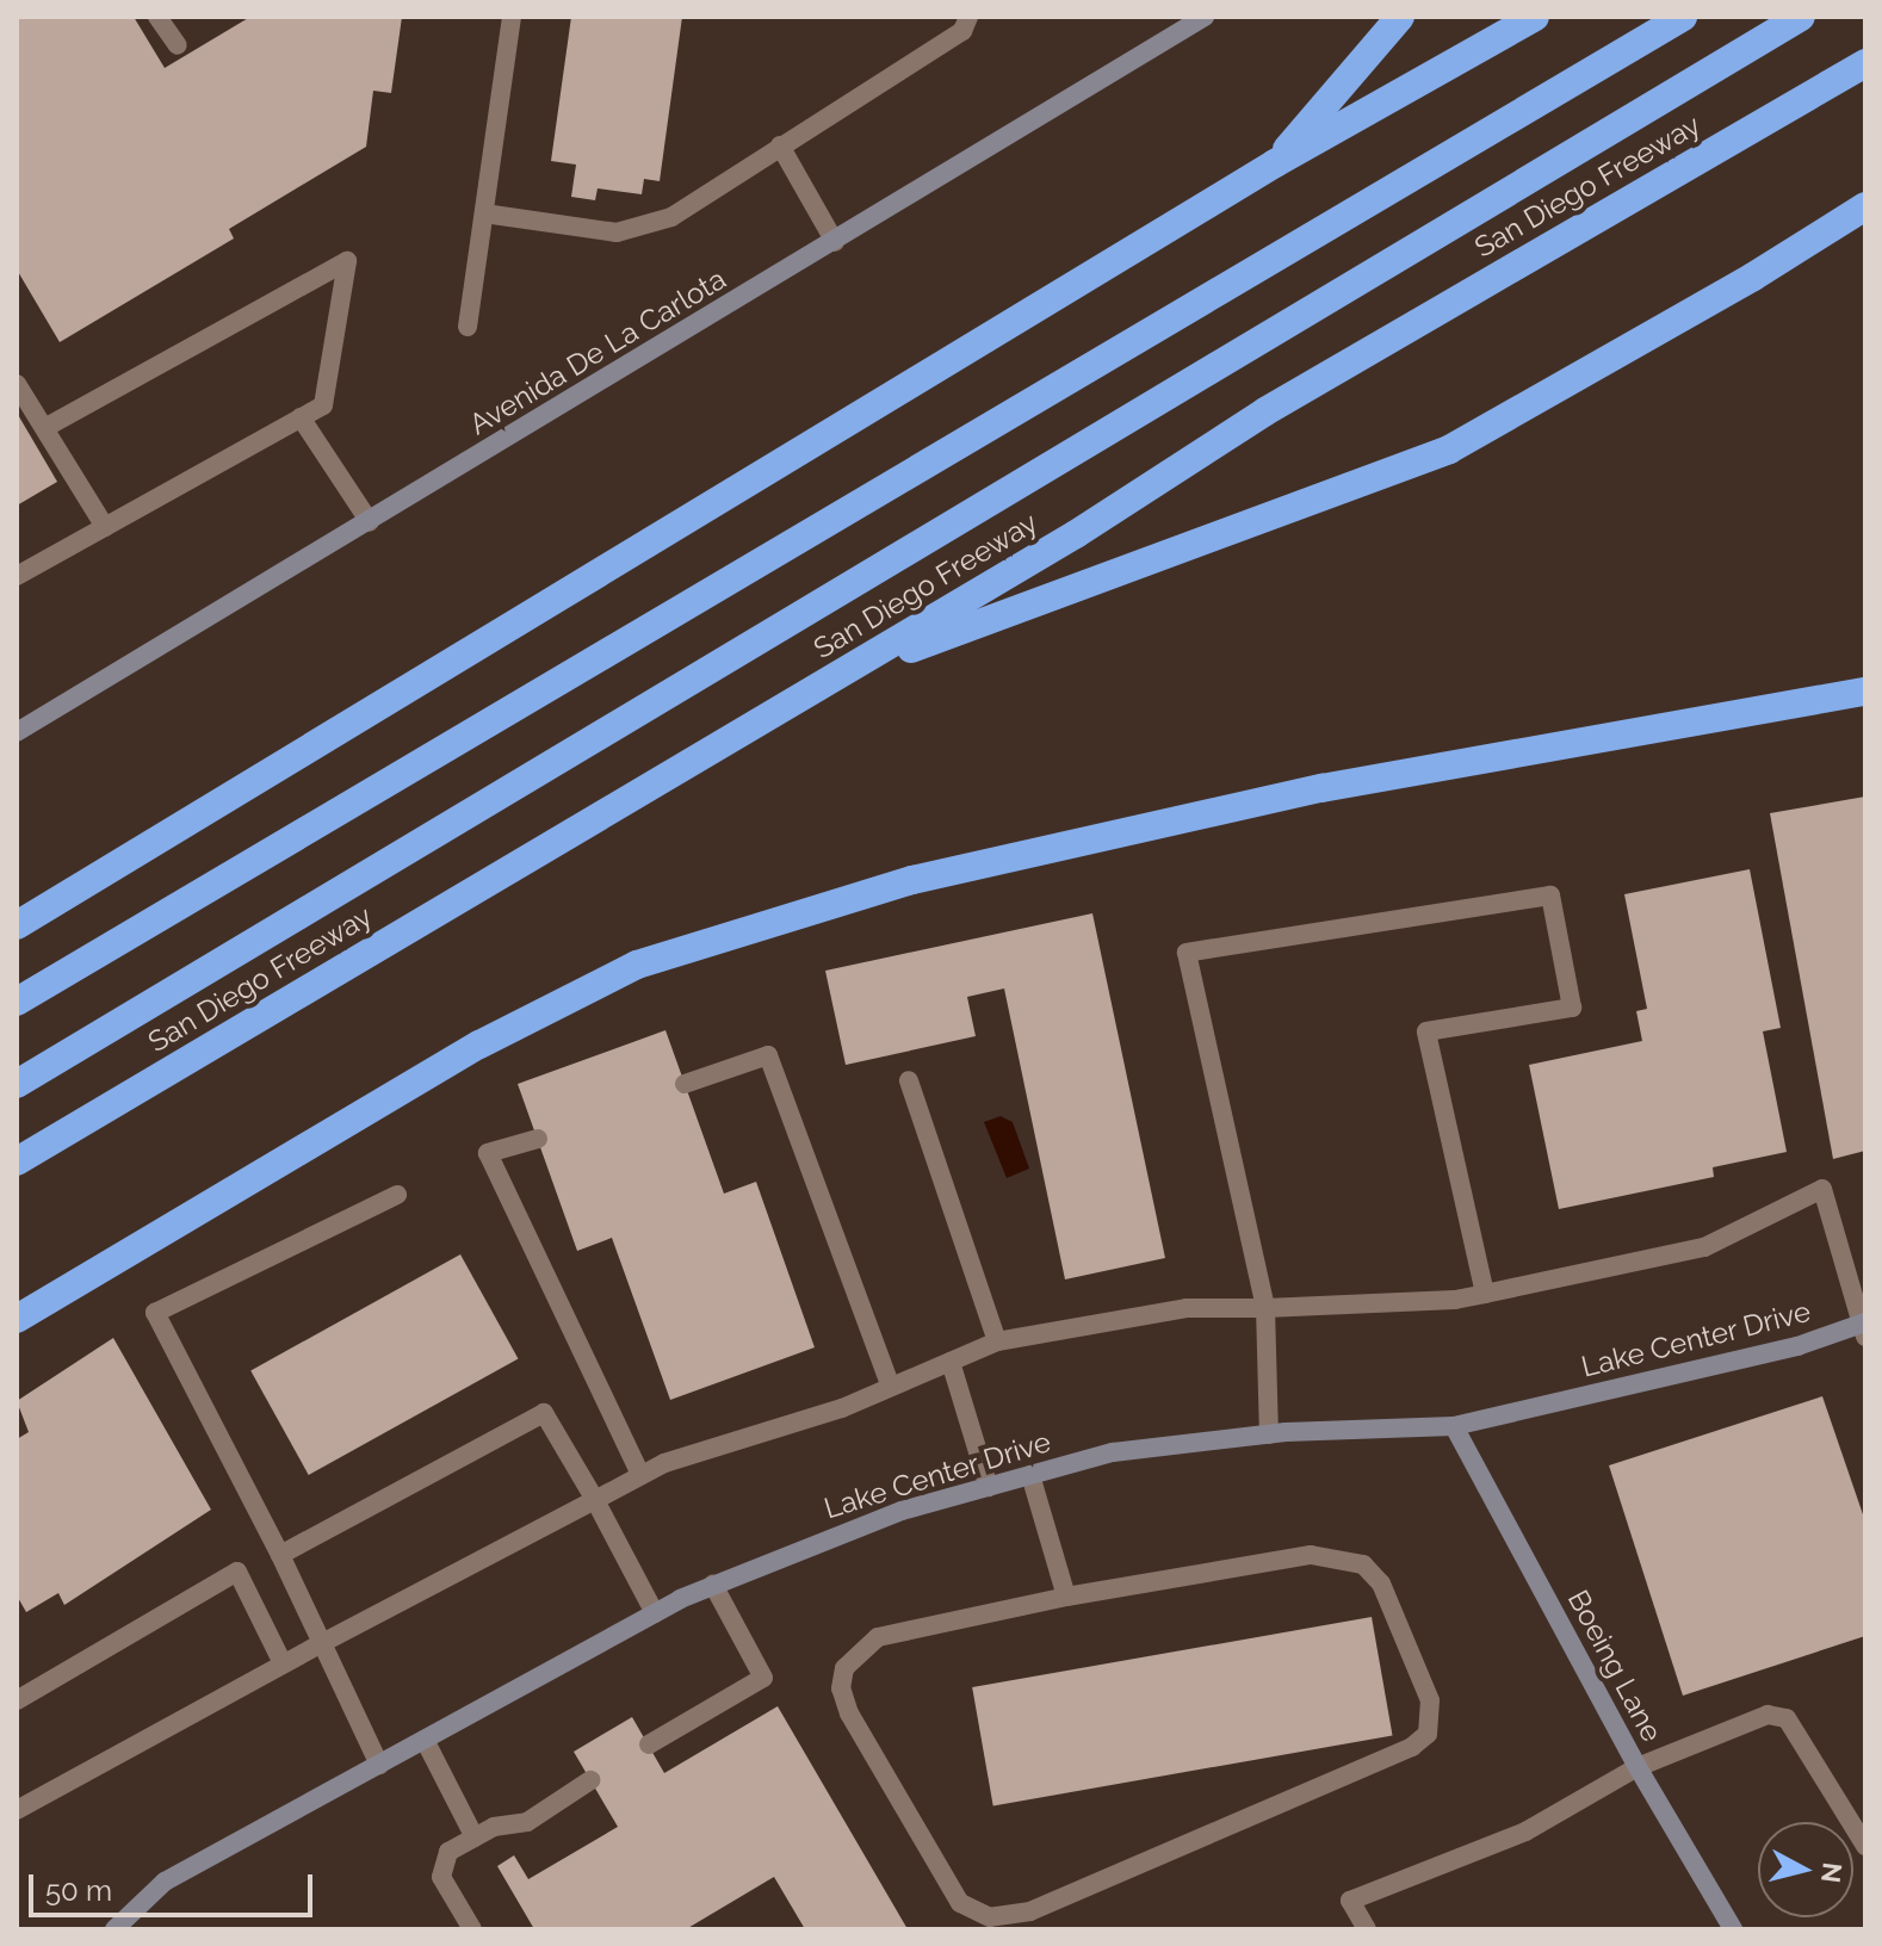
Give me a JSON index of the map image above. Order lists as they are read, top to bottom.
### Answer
{
  "streets": {
    "highway": ["San Diego Freeway"],
    "street": ["Avenida De La Carlota", "Lake Center Drive", "Boeing Lane"]
  },
  "crossings": [
    ["Lake Center Drive", "Boeing Lane"]
  ],
  "scale_bar": "50 m",
  "north": "right"
}
